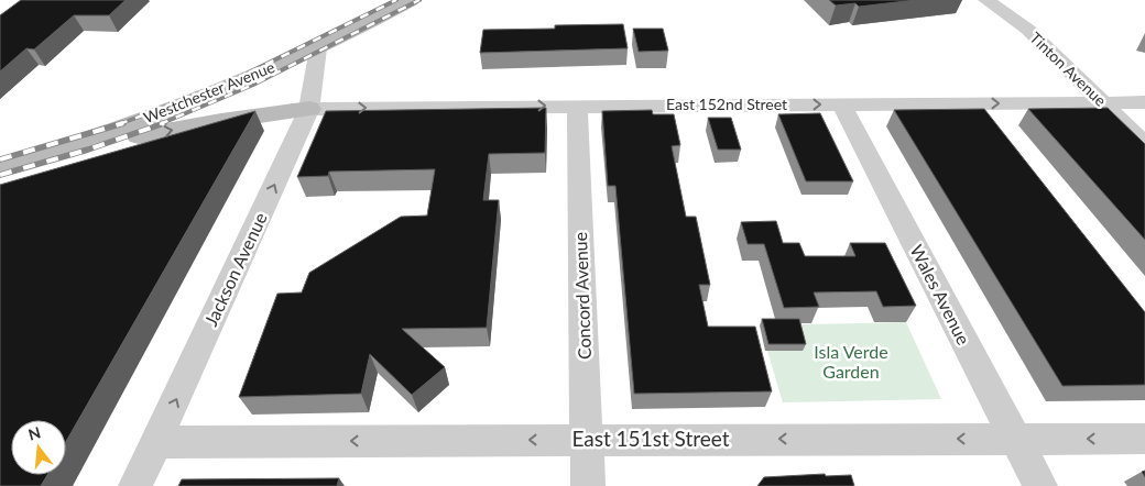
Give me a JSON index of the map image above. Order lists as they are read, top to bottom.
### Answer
{
  "streets": {
    "main road": ["Westchester Avenue"],
    "street": [
      "Tinton Avenue",
      "East 152nd Street",
      "Jackson Avenue",
      "Wales Avenue",
      "Concord Avenue",
      "East 151st Street"
    ]
  },
  "crossings": [
    ["Tinton Avenue", "East 152nd Street"],
    ["Westchester Avenue", "Jackson Avenue"],
    ["East 152nd Street", "Jackson Avenue"],
    ["East 152nd Street", "Wales Avenue"],
    ["East 152nd Street", "Concord Avenue"],
    ["Jackson Avenue", "East 151st Street"],
    ["Wales Avenue", "East 151st Street"],
    ["Concord Avenue", "East 151st Street"]
  ],
  "one_way": ["East 152nd Street", "Jackson Avenue", "East 151st Street"],
  "parks": ["Isla Verde Garden"],
  "north": "top"
}
